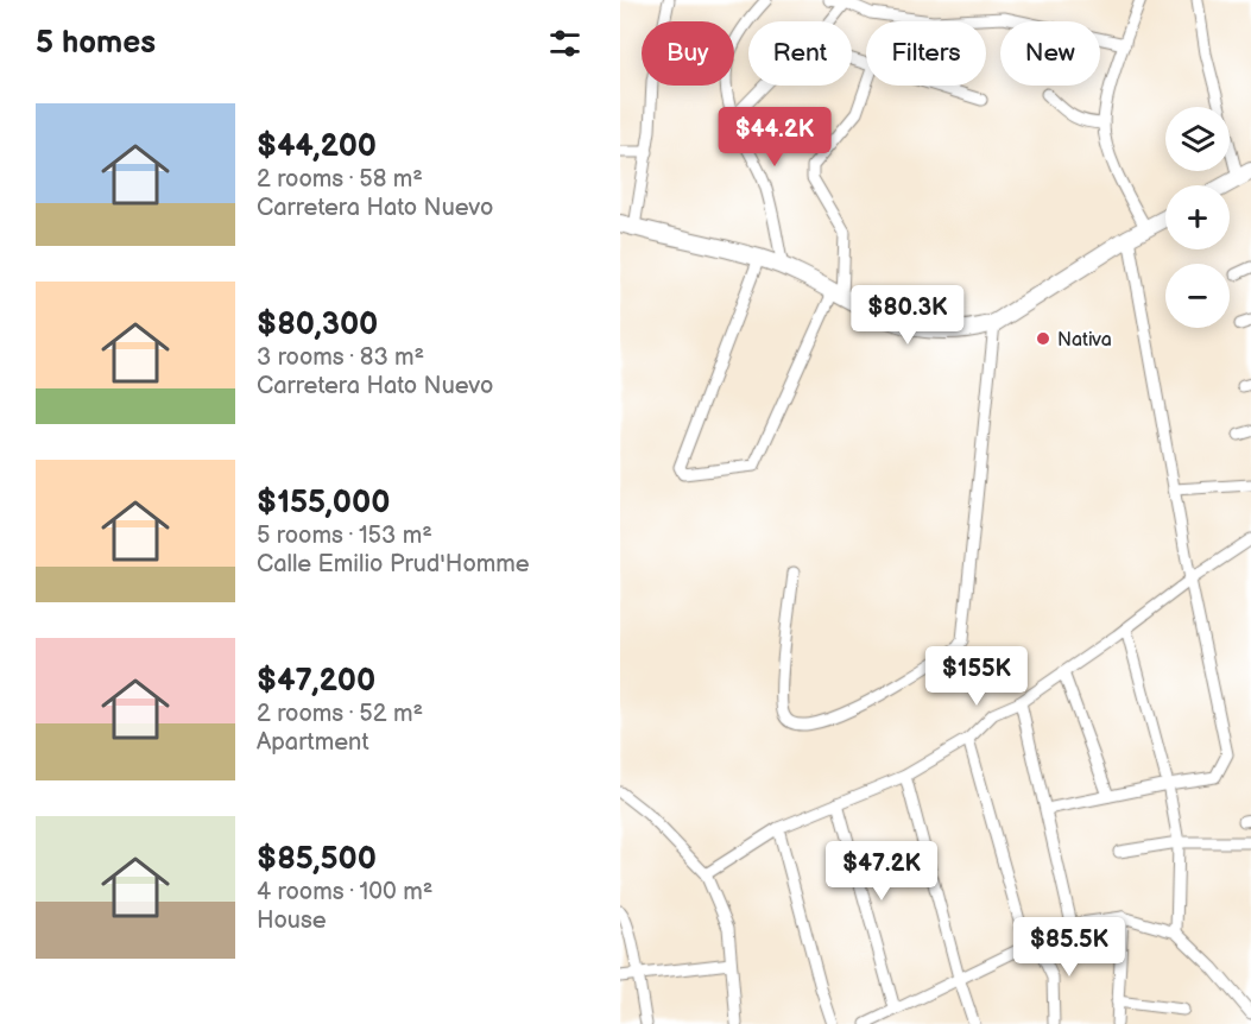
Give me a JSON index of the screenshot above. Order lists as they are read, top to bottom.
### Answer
{
  "places": ["Nativa"],
  "page": {
    "heading": "5 homes",
    "chip": [
      "Buy",
      "Rent",
      "Filters",
      "New"
    ],
    "list": [
      {
        "name": "$44,200",
        "note": "2 rooms · 58 m² · Carretera Hato Nuevo"
      },
      {
        "name": "$80,300",
        "note": "3 rooms · 83 m² · Carretera Hato Nuevo"
      },
      {
        "name": "$155,000",
        "note": "5 rooms · 153 m² · Calle Emilio Prud'Homme"
      },
      {
        "name": "$47,200",
        "note": "2 rooms · 52 m² · Apartment"
      },
      {
        "name": "$85,500",
        "note": "4 rooms · 100 m² · House"
      }
    ],
    "map_buttons": ["+", "−"],
    "price": [
      "$44.2K",
      "$80.3K",
      "$155K",
      "$47.2K",
      "$85.5K"
    ]
  }
}
